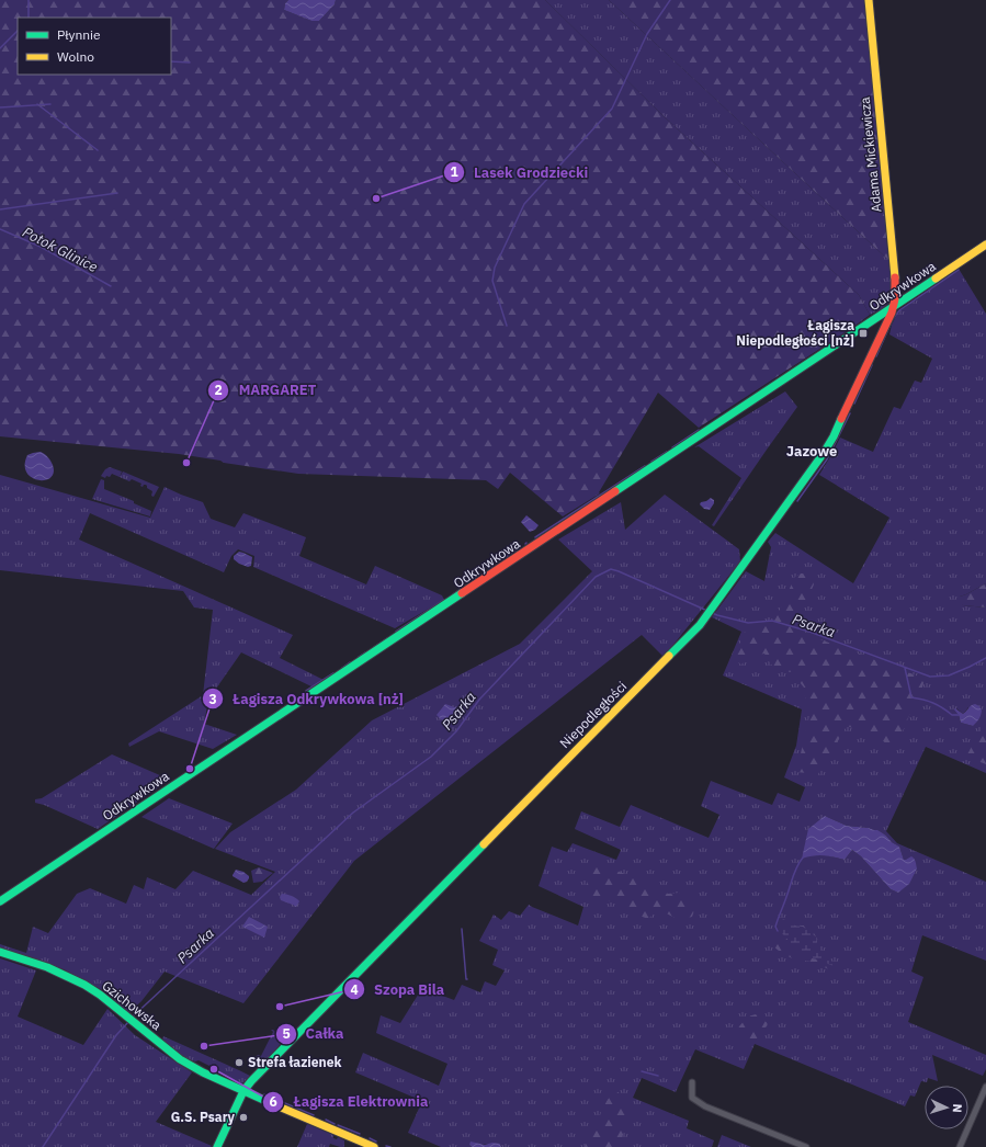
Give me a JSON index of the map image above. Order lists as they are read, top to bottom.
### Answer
{
  "streets": {
    "street": [
      "Adama Mickiewicza",
      "Odkrywkowa",
      "Niepodległości",
      "Gzichowska"
    ]
  },
  "crossings": [
    ["Adama Mickiewicza", "Odkrywkowa"],
    ["Adama Mickiewicza", "Niepodległości"],
    ["Odkrywkowa", "Niepodległości"],
    ["Niepodległości", "Gzichowska"]
  ],
  "districts": ["Jazowe"],
  "water": ["Potok Glinice", "Psarka"],
  "places": {
    "other": [
      "Lasek Grodziecki",
      "MARGARET",
      "Łagisza Odkrywkowa [nż]",
      "Szopa Bila",
      "Całka",
      "Strefa łazienek",
      "Łagisza Elektrownia",
      "G.S. Psary"
    ],
    "transit": ["Łagisza Niepodległości [nż]"]
  },
  "legend": ["Płynnie", "Wolno"],
  "north": "right"
}
